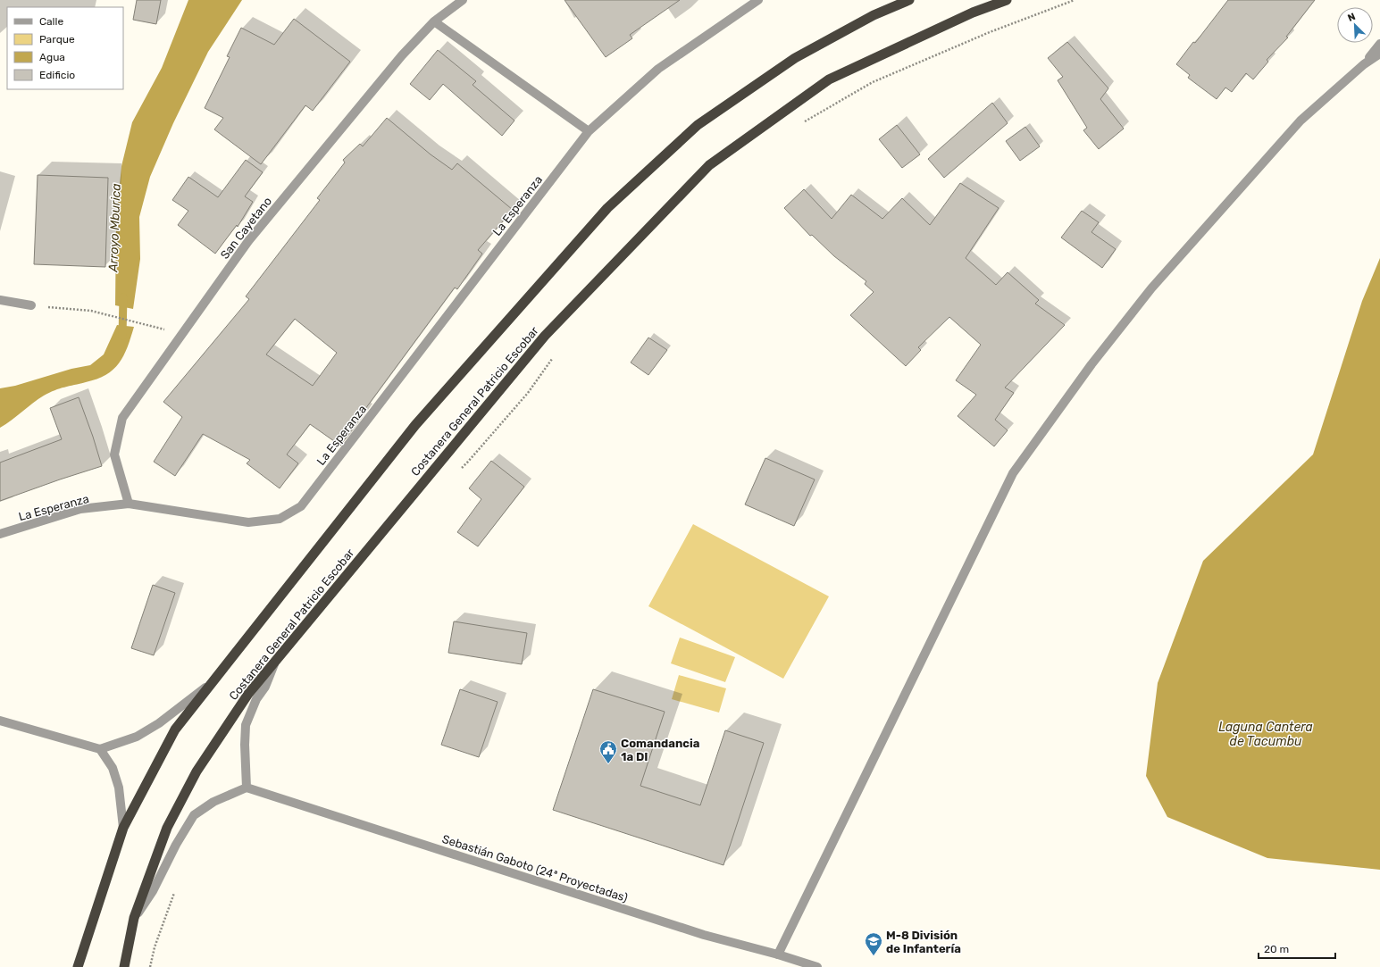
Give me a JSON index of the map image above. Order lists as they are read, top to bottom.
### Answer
{
  "streets": {
    "highway": ["Costanera General Patricio Escobar"],
    "street": ["La Esperanza", "San Cayetano", "Sebastián Gaboto (24ª Proyectadas)"]
  },
  "crossings": [
    ["La Esperanza", "San Cayetano"]
  ],
  "water": ["Arroyo Mburica", "Laguna Cantera de Tacumbu"],
  "places": {
    "public building": ["Comandancia 1a DI"],
    "school or university": ["M-8 División de Infantería"]
  },
  "legend": [
    "Calle",
    "Parque",
    "Agua",
    "Edificio"
  ],
  "scale_bar": "20 m",
  "north": "top left"
}
